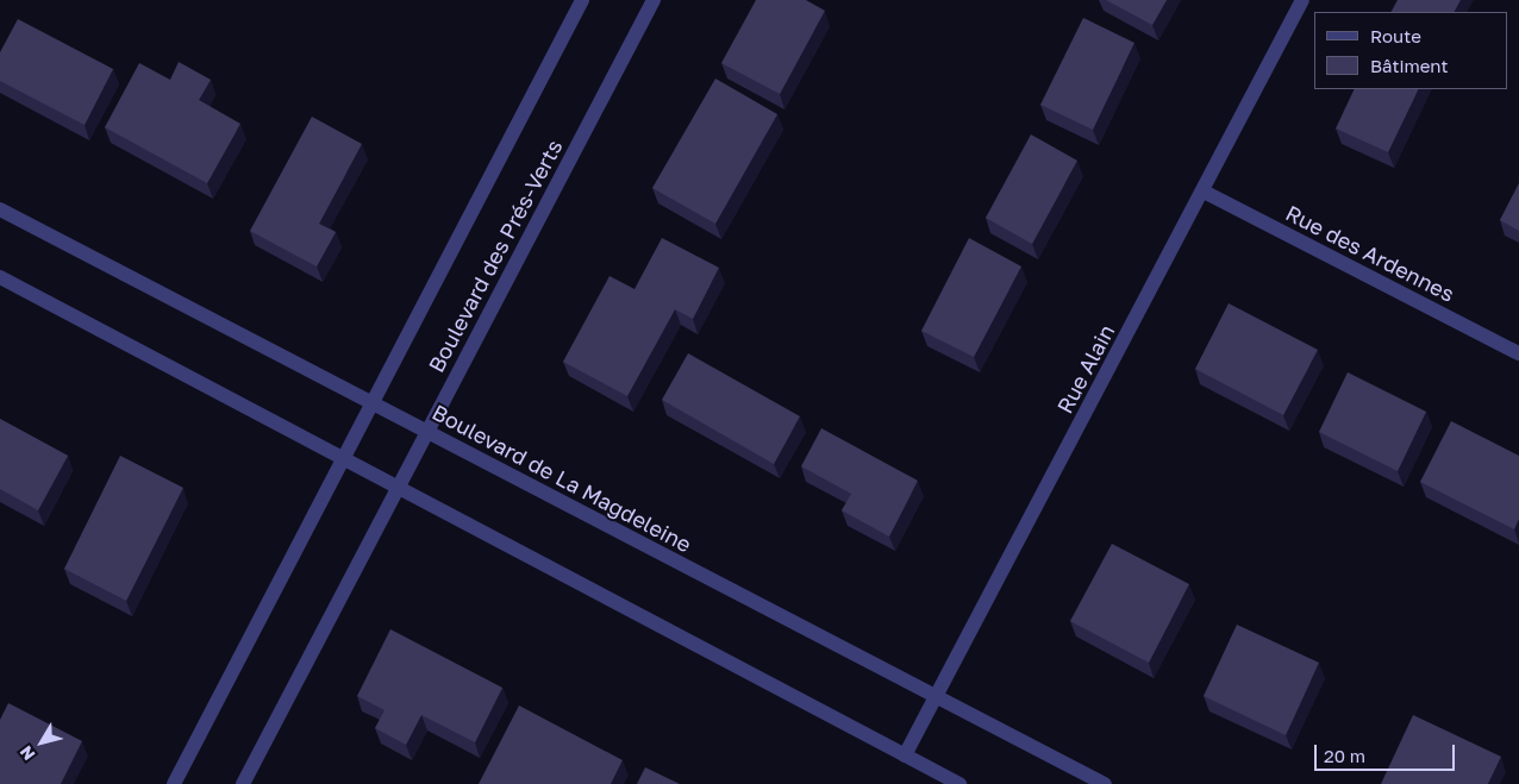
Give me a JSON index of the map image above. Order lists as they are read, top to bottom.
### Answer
{
  "streets": {
    "street": [
      "Rue des Ardennes",
      "Boulevard des Prés-Verts",
      "Rue Alain",
      "Boulevard de La Magdeleine"
    ]
  },
  "crossings": [
    ["Rue des Ardennes", "Rue Alain"],
    ["Boulevard des Prés-Verts", "Boulevard de La Magdeleine"],
    ["Rue Alain", "Boulevard de La Magdeleine"]
  ],
  "legend": ["Route", "Bâtiment"],
  "scale_bar": "20 m",
  "north": "bottom left"
}
